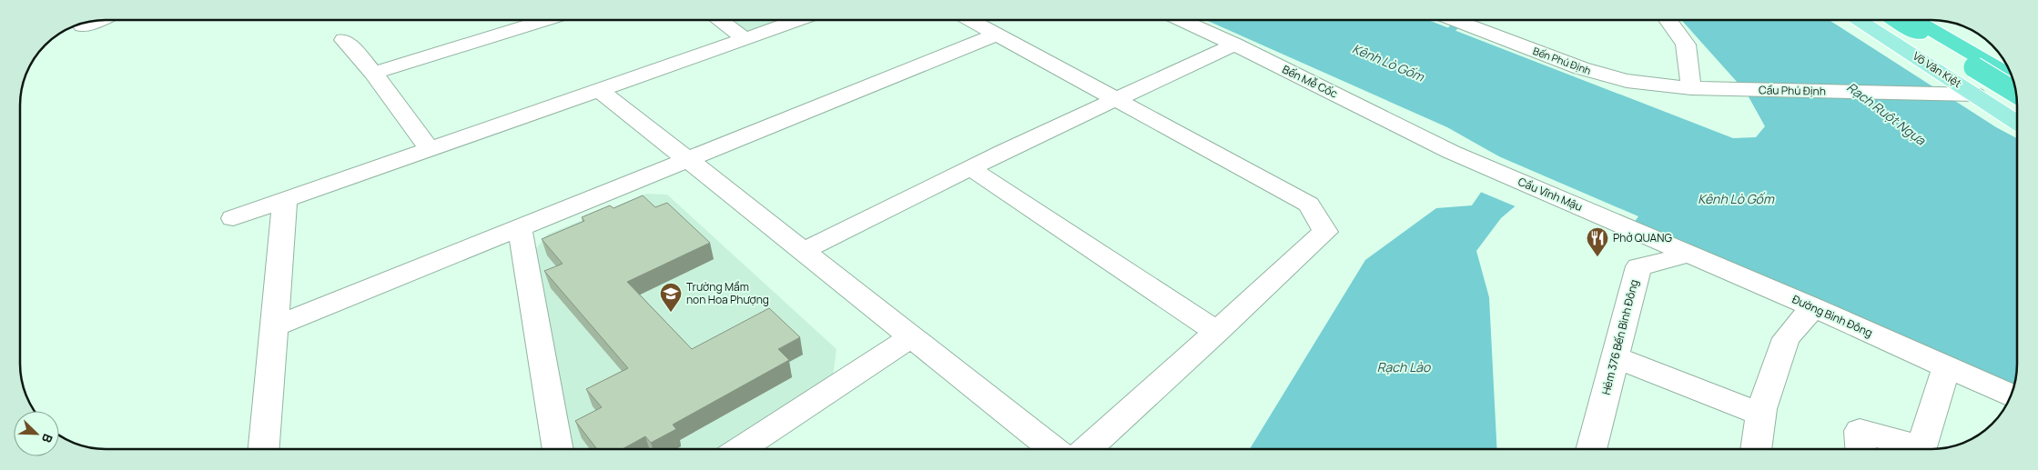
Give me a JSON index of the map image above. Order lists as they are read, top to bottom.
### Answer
{
  "streets": {
    "highway": ["Võ Văn Kiệt"],
    "street": [
      "Bến Phú Định",
      "Bến Mễ Cốc",
      "Cầu Phú Định",
      "Cầu Vĩnh Mậu",
      "Đường Bình Đông",
      "Hẻm 376 Bến Bình Đông"
    ]
  },
  "crossings": [
    ["Bến Phú Định", "Cầu Phú Định"],
    ["Võ Văn Kiệt", "Cầu Phú Định"],
    ["Bến Mễ Cốc", "Cầu Vĩnh Mậu"],
    ["Cầu Vĩnh Mậu", "Đường Bình Đông"],
    ["Đường Bình Đông", "Hẻm 376 Bến Bình Đông"]
  ],
  "water": ["Kênh Lò Gốm", "Rạch Ruột Ngựa", "Rạch Lào"],
  "places": {
    "restaurant": ["Phở QUANG"],
    "school or university": ["Trường Mầm non Hoa Phượng"]
  },
  "north": "bottom right"
}
